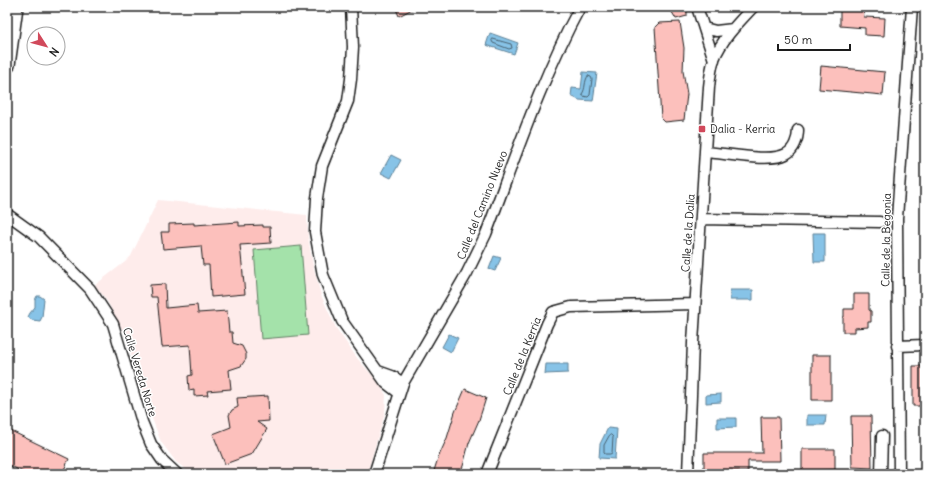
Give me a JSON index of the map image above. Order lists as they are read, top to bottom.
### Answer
{
  "streets": {
    "street": [
      "Calle del Camino Nuevo",
      "Calle de la Dalia",
      "Calle de la Begonia",
      "Calle de la Kerria",
      "Calle Vereda Norte"
    ]
  },
  "crossings": [
    ["Calle de la Dalia", "Calle de la Kerria"]
  ],
  "places": {
    "transit": ["Dalia - Kerria"]
  },
  "scale_bar": "50 m",
  "north": "bottom right"
}
